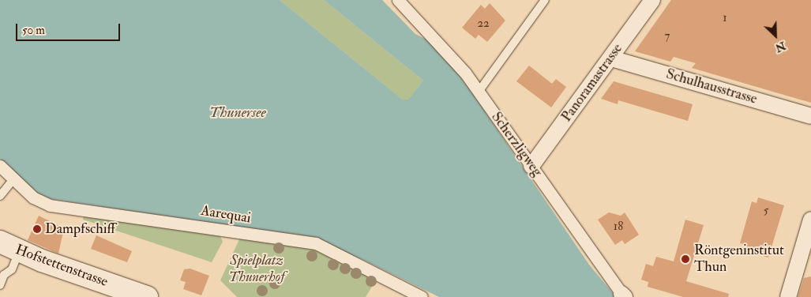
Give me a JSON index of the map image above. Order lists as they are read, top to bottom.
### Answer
{
  "streets": {
    "main road": ["Hofstettenstrasse"],
    "street": [
      "Panoramastrasse",
      "Schulhausstrasse",
      "Scherzligweg",
      "Aarequai"
    ]
  },
  "crossings": [
    ["Panoramastrasse", "Schulhausstrasse"],
    ["Panoramastrasse", "Scherzligweg"]
  ],
  "water": ["Thunersee"],
  "parks": ["Spielplatz Thunerhof"],
  "places": ["Dampfschiff", "Röntgeninstitut Thun"],
  "house_numbers": [
    "1",
    "22",
    "7",
    "5",
    "18"
  ],
  "scale_bar": "50 m",
  "north": "bottom right"
}
